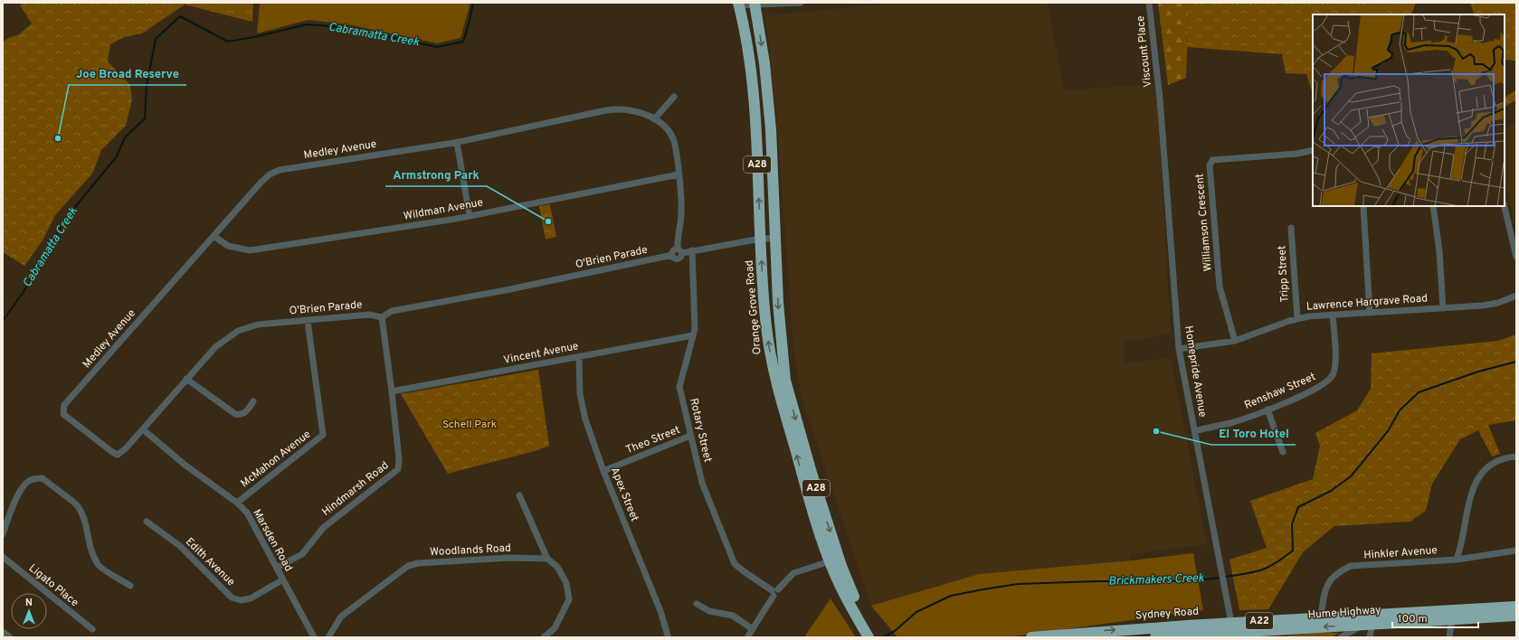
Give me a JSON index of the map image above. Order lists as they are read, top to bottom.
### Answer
{
  "streets": {
    "highway": [
      "A28",
      "Orange Grove Road",
      "Hume Highway",
      "Sydney Road",
      "A22"
    ],
    "street": [
      "Viscount Place",
      "Medley Avenue",
      "Wildman Avenue",
      "Williamson Crescent",
      "O'Brien Parade",
      "Tripp Street",
      "Lawrence Hargrave Road",
      "Vincent Avenue",
      "Homepride Avenue",
      "Renshaw Street",
      "Rotary Street",
      "Theo Street",
      "McMahon Avenue",
      "Hindmarsh Road",
      "Apex Street",
      "Marsden Road",
      "Woodlands Road",
      "Hinkler Avenue",
      "Edith Avenue",
      "Ligato Place"
    ]
  },
  "crossings": [
    ["Viscount Place", "Homepride Avenue"],
    ["Medley Avenue", "Wildman Avenue"],
    ["Medley Avenue", "O'Brien Parade"],
    ["Williamson Crescent", "Lawrence Hargrave Road"],
    ["O'Brien Parade", "McMahon Avenue"],
    ["O'Brien Parade", "Hindmarsh Road"],
    ["O'Brien Parade", "Marsden Road"],
    ["Tripp Street", "Lawrence Hargrave Road"],
    ["Lawrence Hargrave Road", "Homepride Avenue"],
    ["Lawrence Hargrave Road", "Renshaw Street"],
    ["Vincent Avenue", "Rotary Street"],
    ["Vincent Avenue", "Hindmarsh Road"],
    ["Vincent Avenue", "Apex Street"],
    ["Homepride Avenue", "Renshaw Street"],
    ["Homepride Avenue", "Sydney Road"],
    ["Rotary Street", "Theo Street"],
    ["Theo Street", "Apex Street"],
    ["McMahon Avenue", "Marsden Road"],
    ["Hindmarsh Road", "Marsden Road"],
    ["Marsden Road", "Edith Avenue"],
    ["Hinkler Avenue", "Hume Highway"],
    ["Hume Highway", "Sydney Road"]
  ],
  "water": ["Cabramatta Creek", "Brickmakers Creek"],
  "parks": ["Schell Park"],
  "places": ["Joe Broad Reserve", "Armstrong Park", "El Toro Hotel"],
  "scale_bar": "100 m",
  "north": "top"
}
